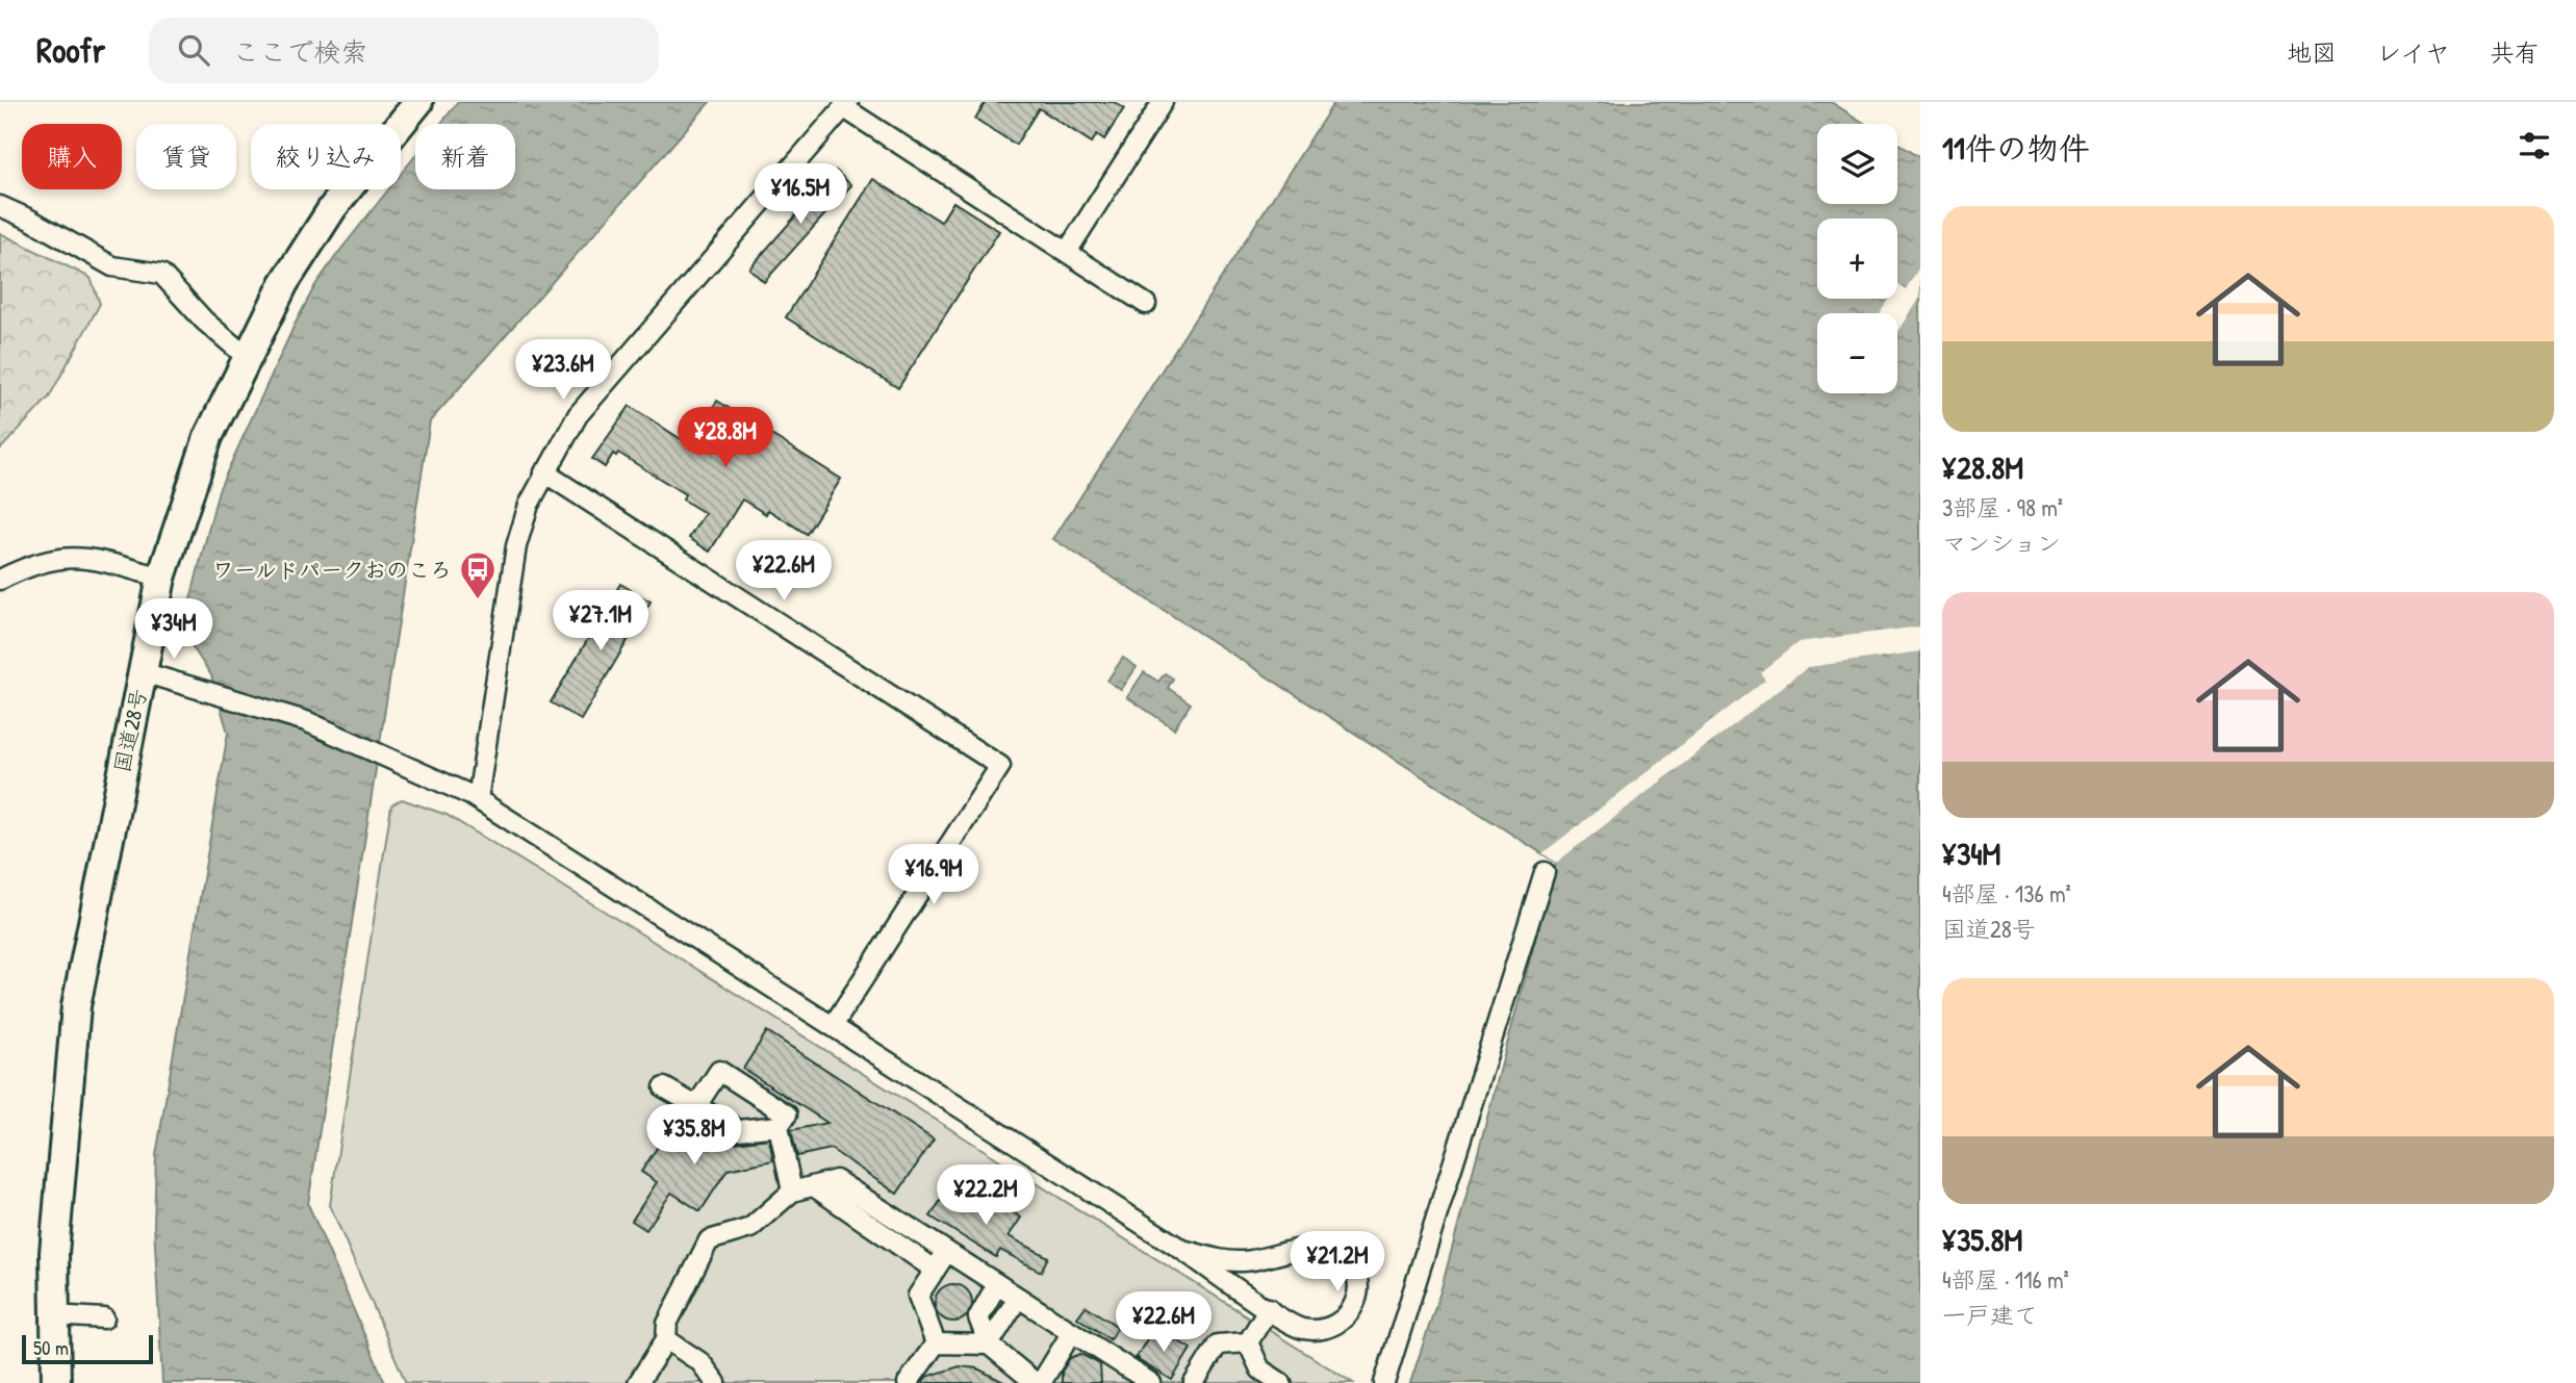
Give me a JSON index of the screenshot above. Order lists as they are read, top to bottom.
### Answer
{
  "streets": {
    "highway": ["国道28号"]
  },
  "places": {
    "bus stop": ["ワールドパークおのころ"]
  },
  "scale_bar": "50 m",
  "page": {
    "header": "Roofr",
    "search": "ここで検索",
    "nav": ["地図", "レイヤ", "共有"],
    "heading": "11件の物件",
    "map_buttons": ["+", "−"],
    "chip": [
      "購入",
      "賃貸",
      "絞り込み",
      "新着"
    ],
    "price": [
      "¥16.5M",
      "¥23.6M",
      "¥28.8M",
      "¥22.6M",
      "¥27.1M",
      "¥34M",
      "¥16.9M",
      "¥35.8M",
      "¥22.2M",
      "¥21.2M",
      "¥22.6M"
    ],
    "list": [
      {
        "name": "¥28.8M",
        "note": "3部屋 · 98 m² · マンション"
      },
      {
        "name": "¥34M",
        "note": "4部屋 · 136 m² · 国道28号"
      },
      {
        "name": "¥35.8M",
        "note": "4部屋 · 116 m² · 一戸建て"
      }
    ],
    "scale": "50 m"
  }
}
